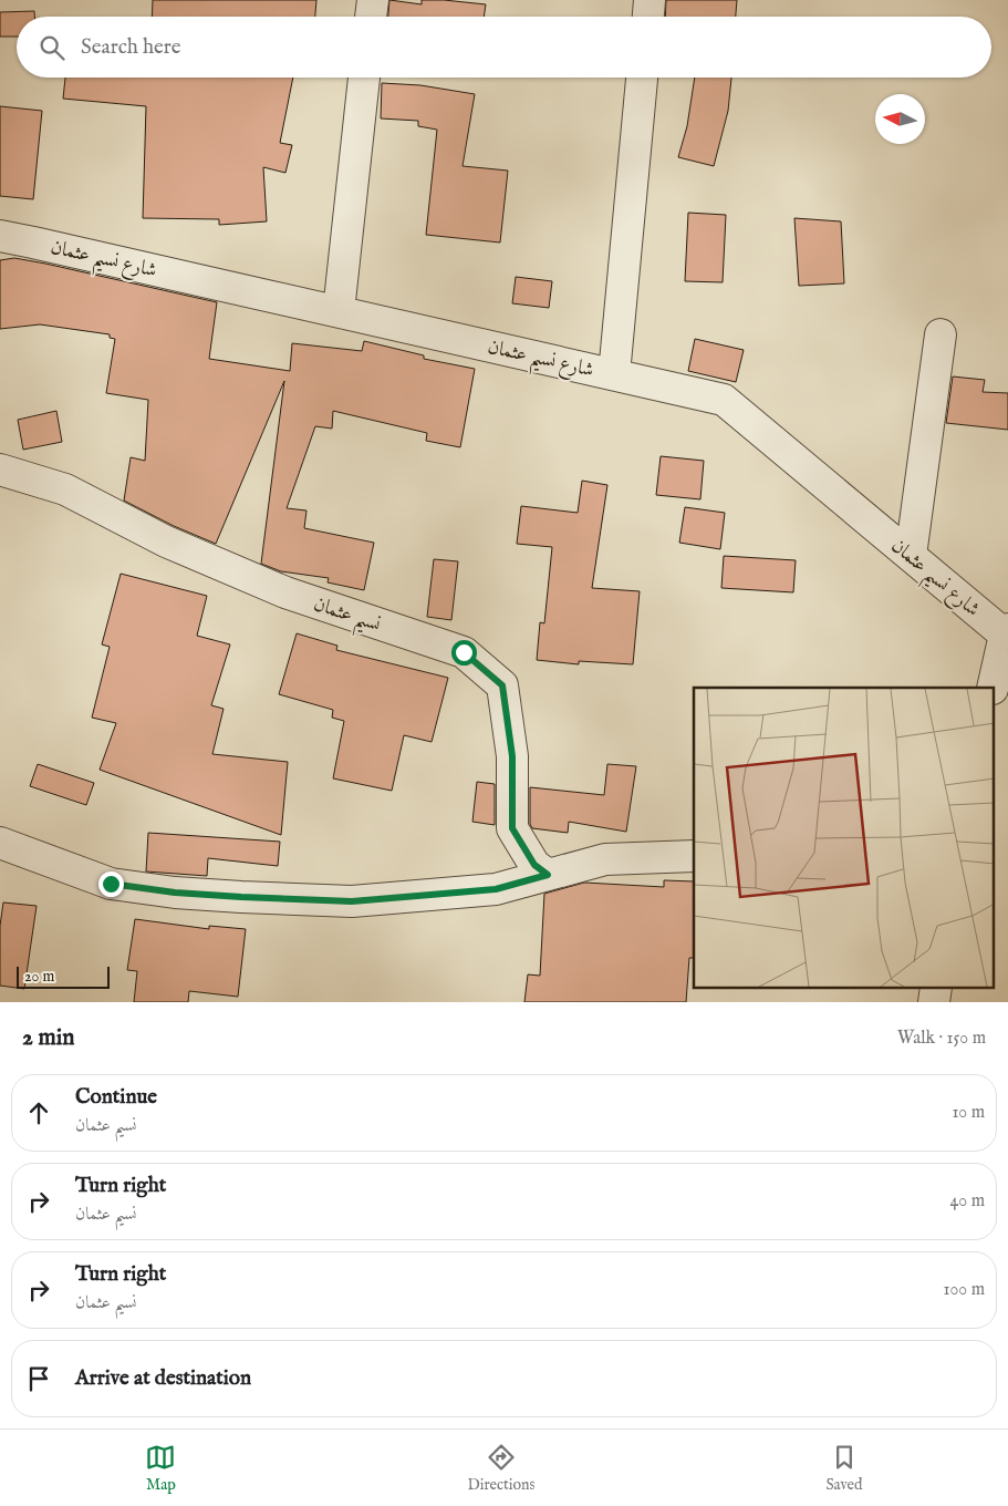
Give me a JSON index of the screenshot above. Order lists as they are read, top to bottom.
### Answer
{
  "streets": {
    "street": ["شارع نسيم عثمان", "نسيم عثمان"]
  },
  "scale_bar": "20 m",
  "north": "left",
  "page": {
    "search": "Search here",
    "scale": "20 m",
    "heading": ["2 min", "Walk · 150 m"],
    "list": [
      ["Continue", "نسيم عثمان", "10 m"],
      ["Turn right", "نسيم عثمان", "40 m"],
      ["Turn right", "نسيم عثمان", "100 m"],
      "Arrive at destination"
    ],
    "nav": ["Map", "Directions", "Saved"]
  }
}
